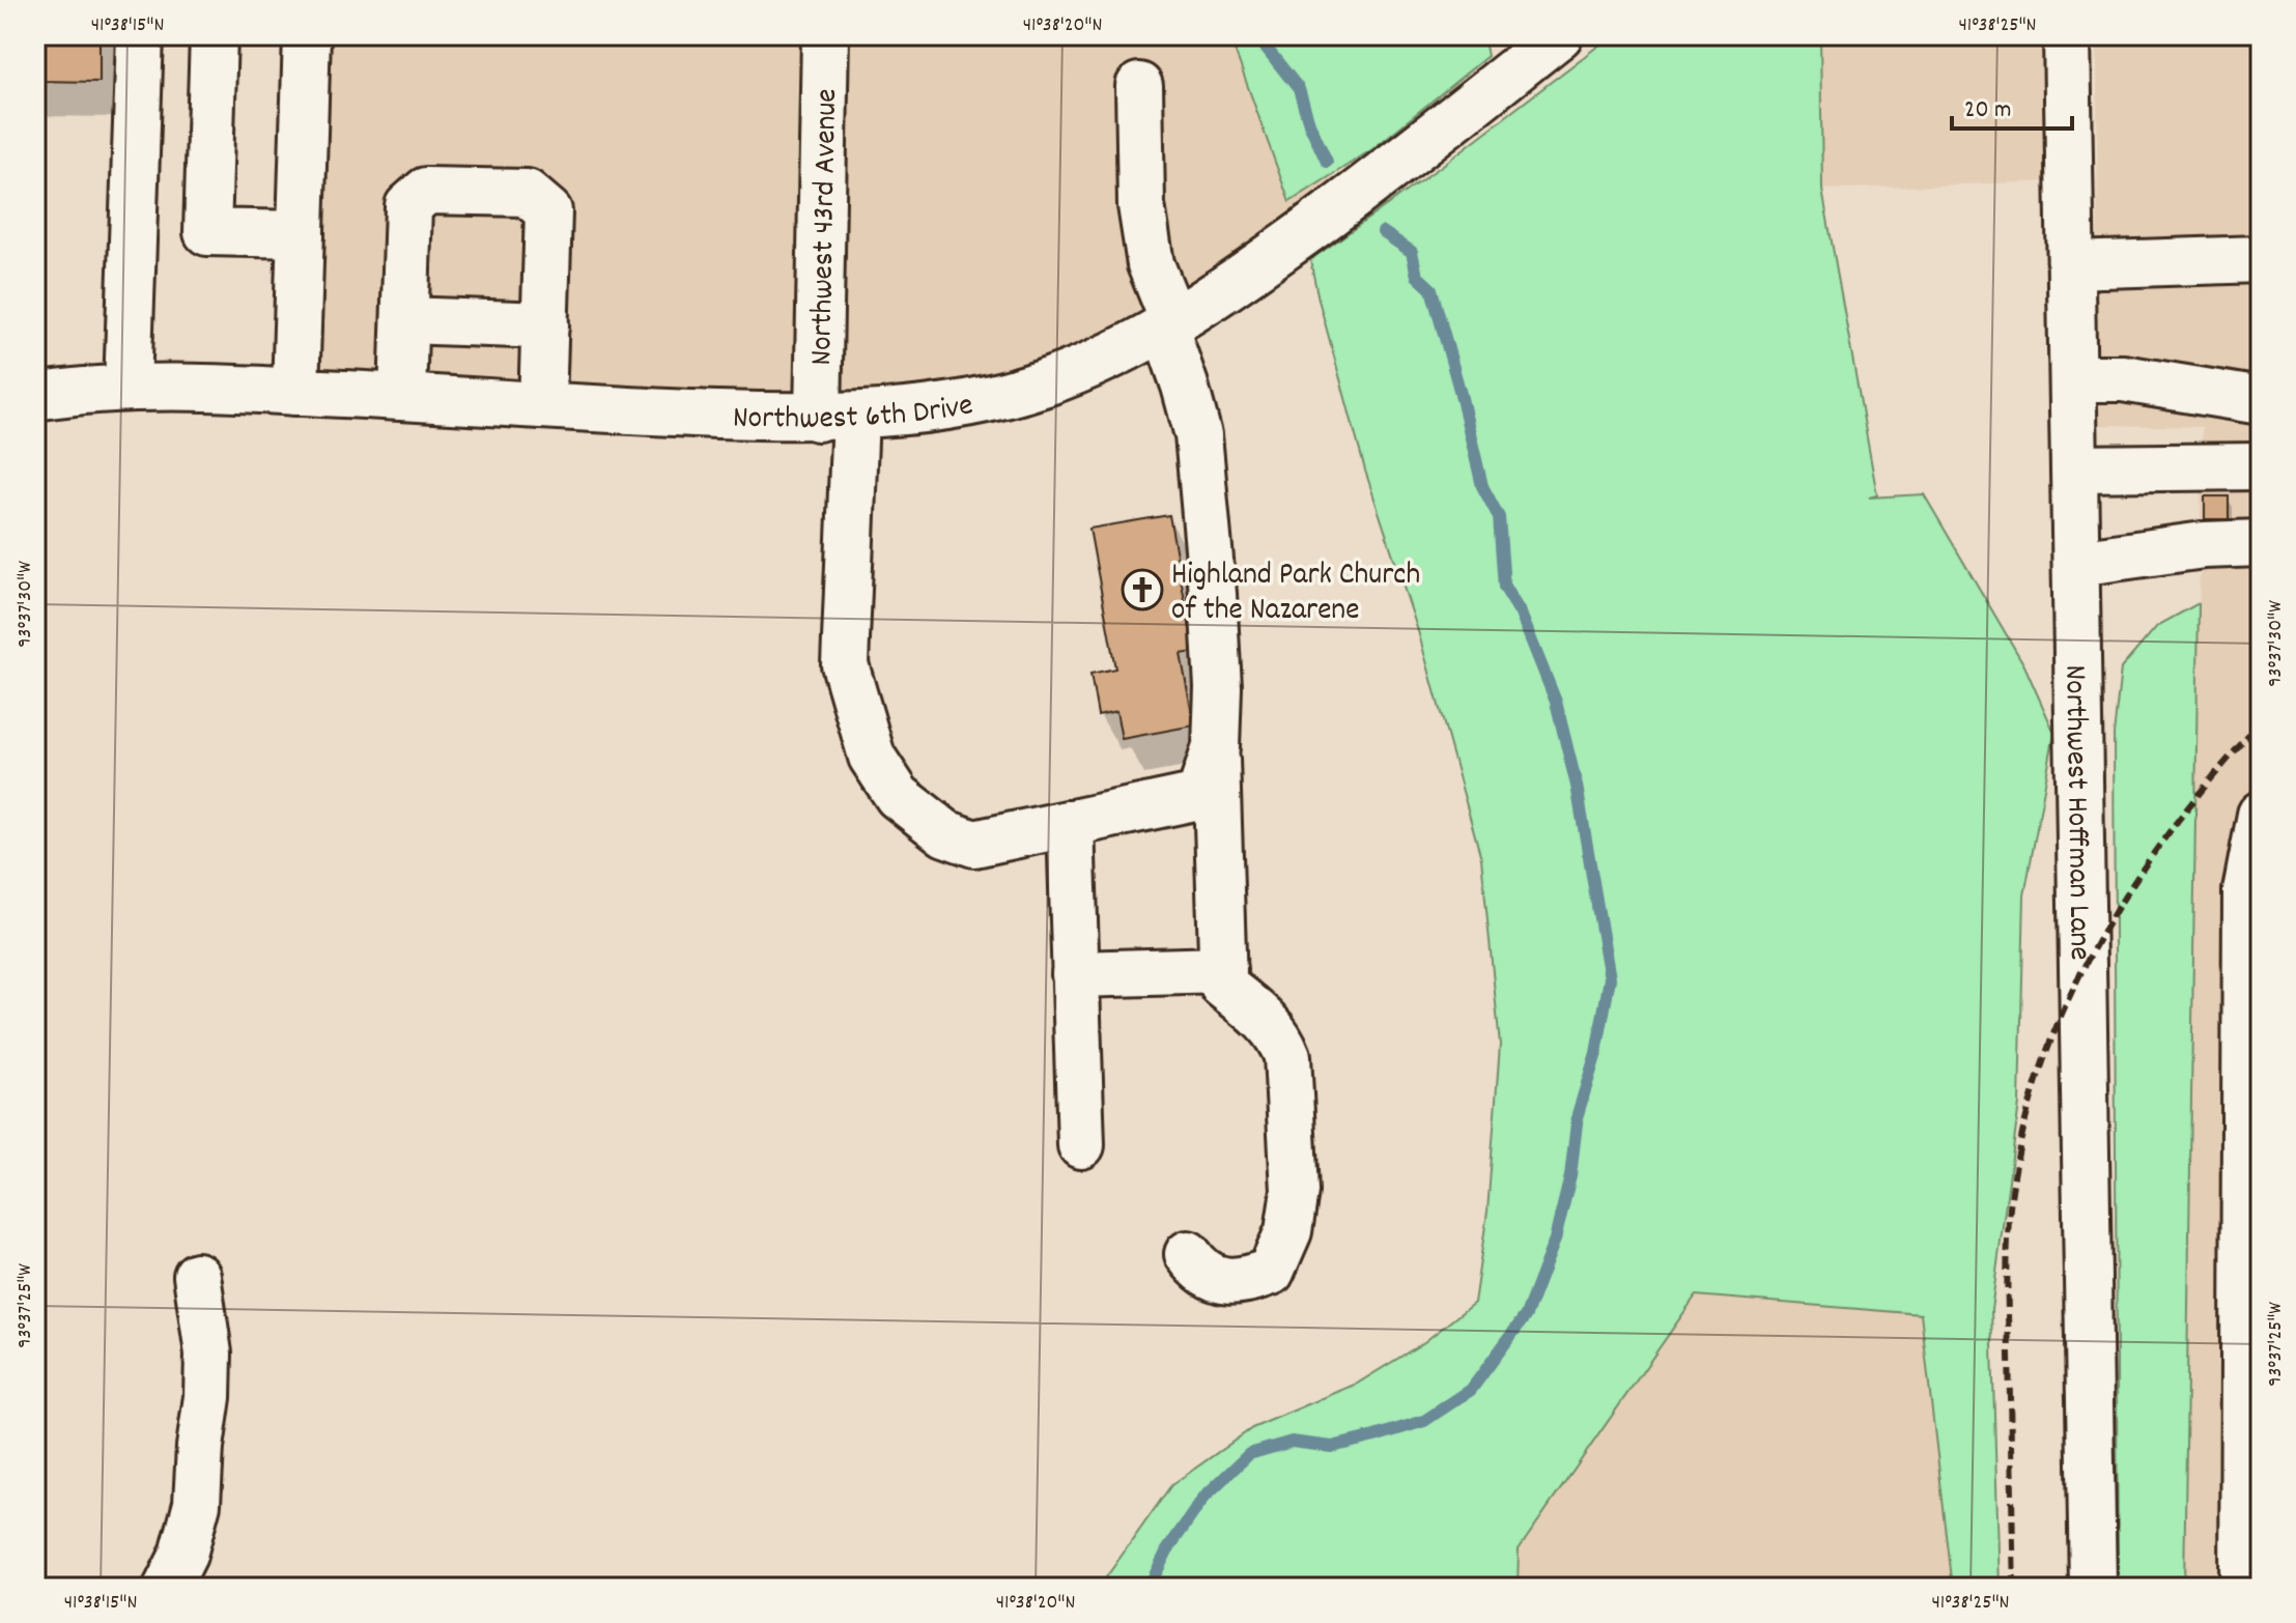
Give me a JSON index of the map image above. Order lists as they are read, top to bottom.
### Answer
{
  "streets": {
    "street": ["Northwest 43rd Avenue", "Northwest 6th Drive", "Northwest Hoffman Lane"]
  },
  "crossings": [
    ["Northwest 43rd Avenue", "Northwest 6th Drive"]
  ],
  "places": {
    "church": ["Highland Park Church of the Nazarene"]
  },
  "scale_bar": "20 m",
  "coordinates": [
    "41°38'15\"N",
    "41°38'20\"N",
    "41°38'25\"N",
    "93°37'30\"W",
    "93°37'25\"W"
  ]
}
